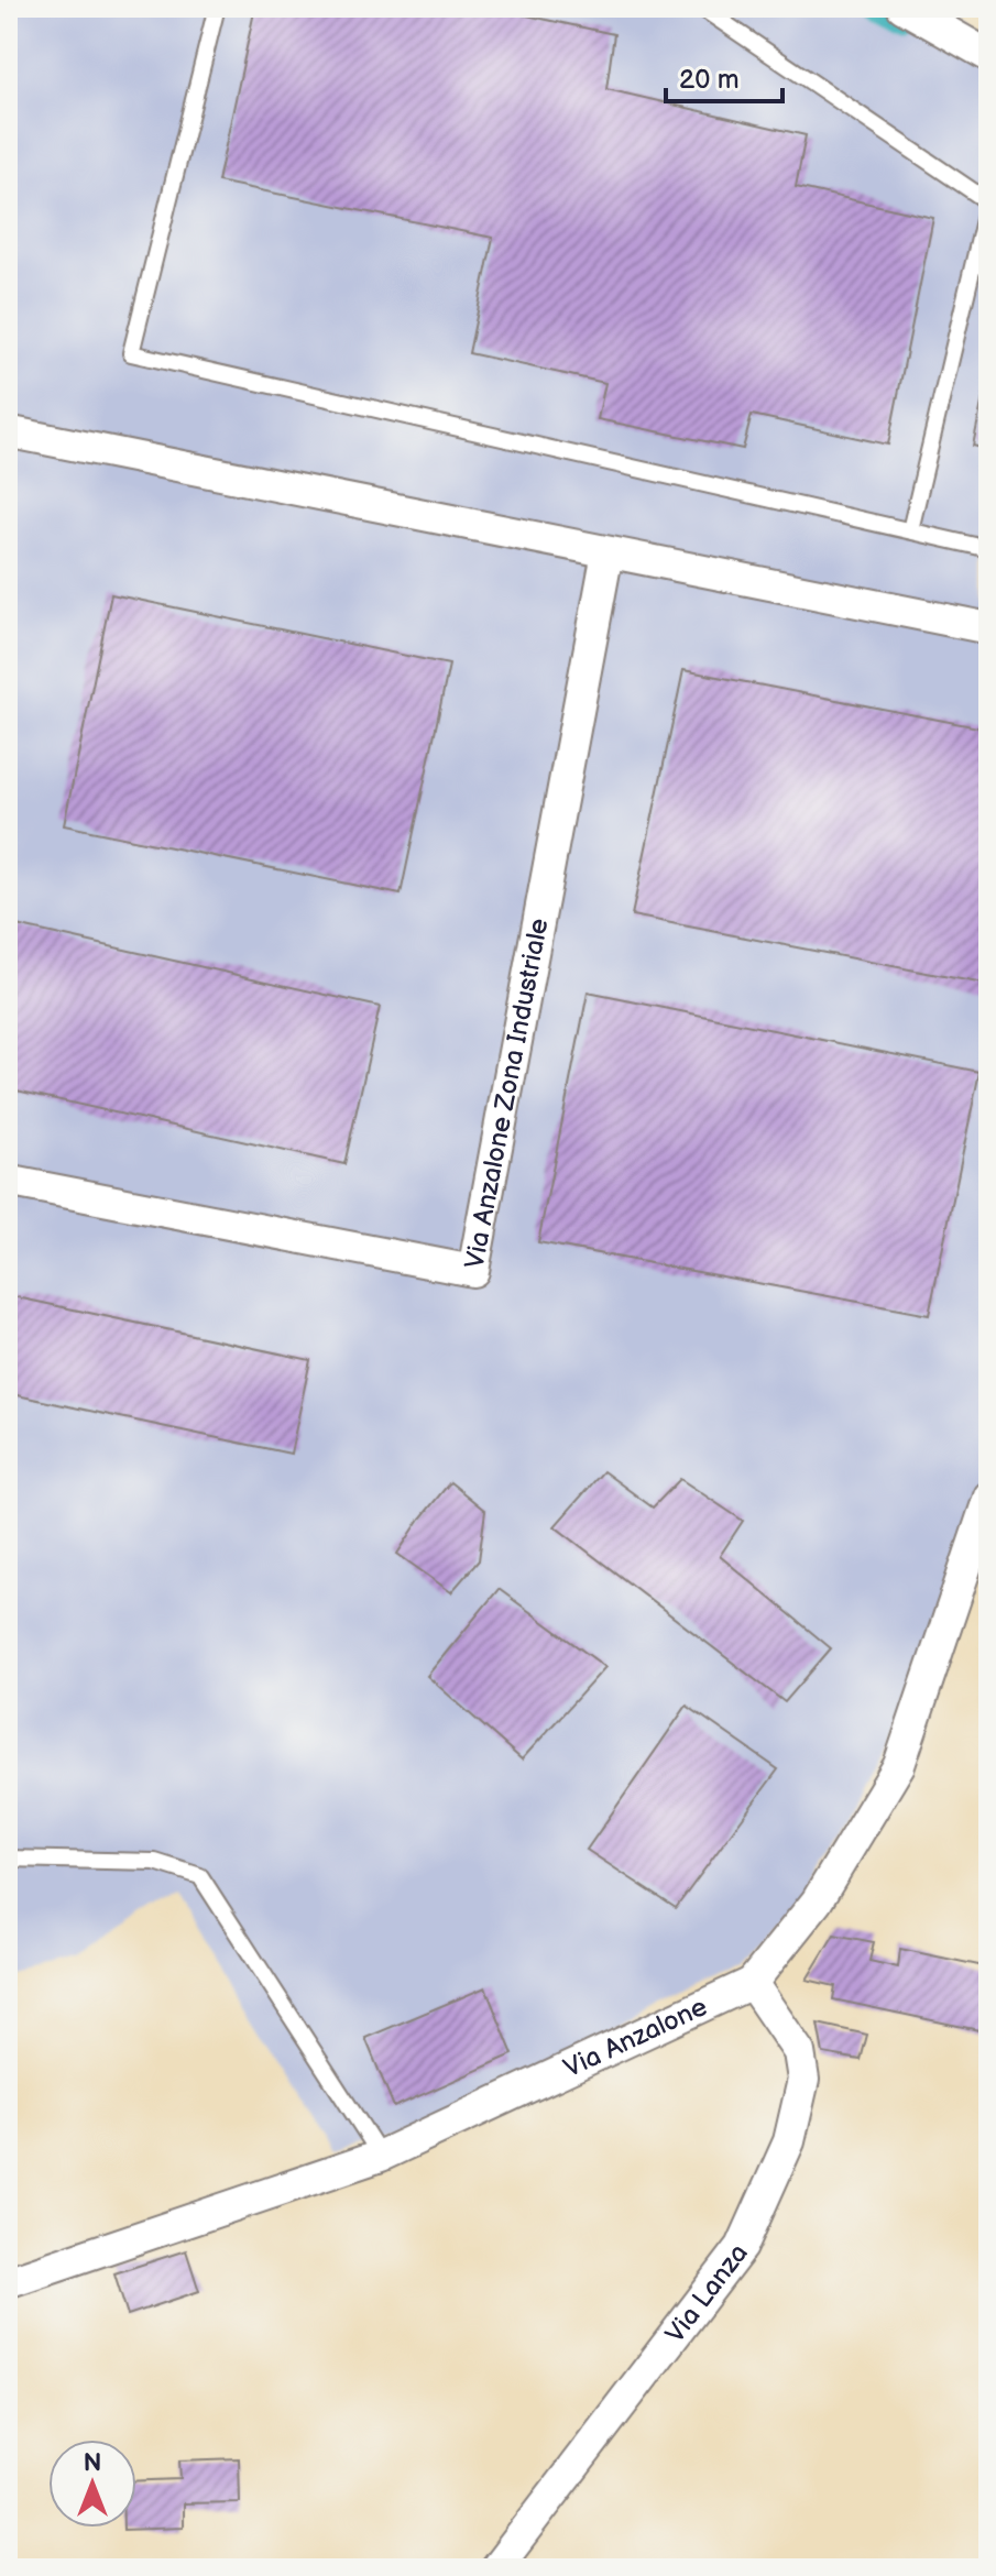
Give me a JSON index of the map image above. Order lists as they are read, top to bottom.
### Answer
{
  "streets": {
    "street": ["Via Anzalone Zona Industriale", "Via Anzalone", "Via Lanza"]
  },
  "crossings": [
    ["Via Anzalone", "Via Lanza"]
  ],
  "scale_bar": "20 m",
  "north": "top"
}
